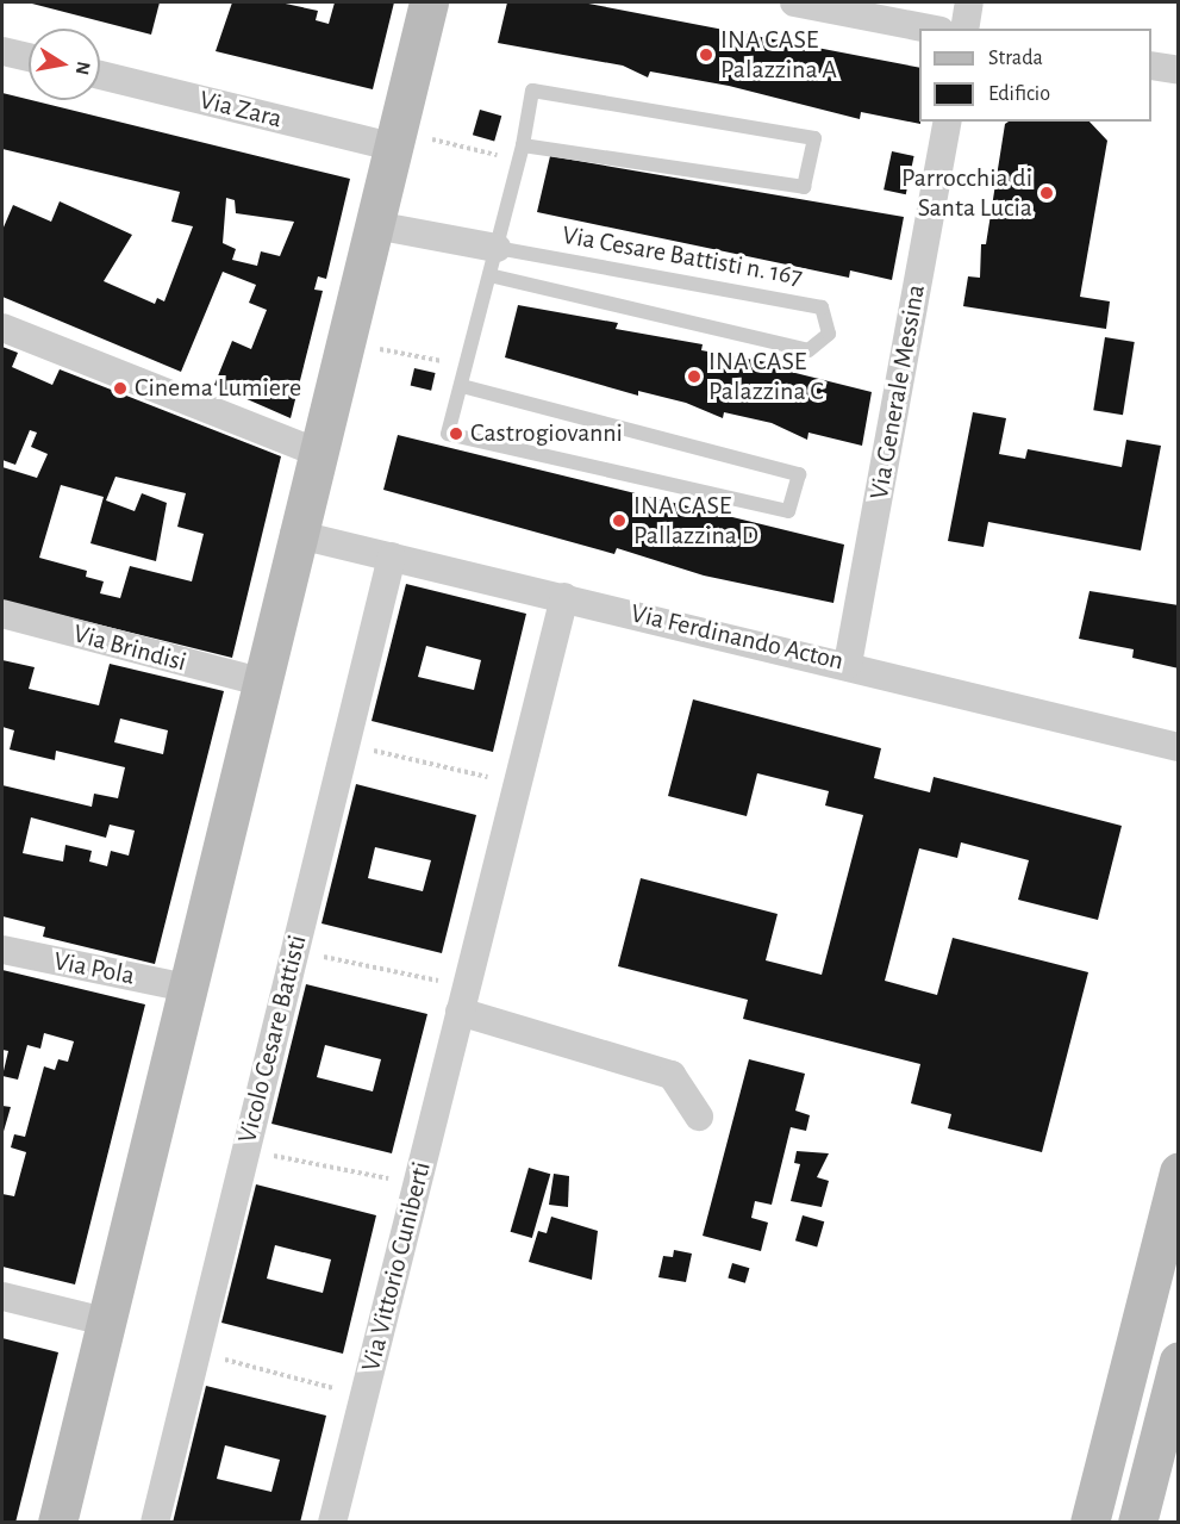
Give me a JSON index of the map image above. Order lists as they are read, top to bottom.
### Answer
{
  "streets": {
    "street": [
      "Via Zara",
      "Via Generale Messina",
      "Via Ferdinando Acton",
      "Via Brindisi",
      "Via Pola",
      "Vicolo Cesare Battisti",
      "Via Vittorio Cuniberti"
    ],
    "lane": ["Via Cesare Battisti n. 167"]
  },
  "crossings": [
    ["Via Generale Messina", "Via Ferdinando Acton"],
    ["Via Ferdinando Acton", "Vicolo Cesare Battisti"],
    ["Via Ferdinando Acton", "Via Vittorio Cuniberti"]
  ],
  "places": [
    "INA CASE Palazzina A",
    "Parrocchia di Santa Lucia",
    "INA CASE Palazzina C",
    "Cinema Lumiere",
    "Castrogiovanni",
    "INA CASE Pallazzina D"
  ],
  "legend": ["Strada", "Edificio"],
  "north": "right"
}
